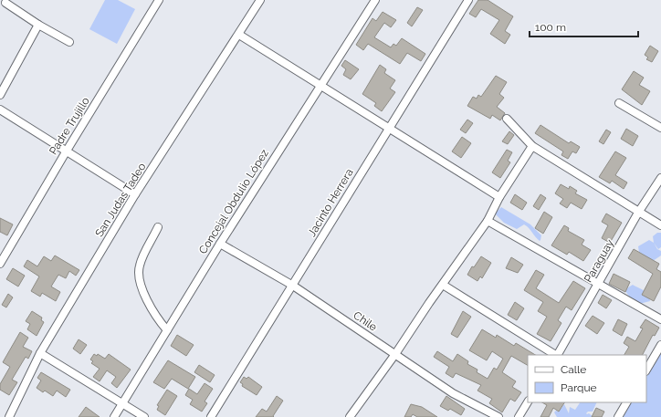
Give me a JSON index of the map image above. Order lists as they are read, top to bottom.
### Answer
{
  "streets": {
    "street": [
      "Padre Trujillo",
      "San Judas Tadeo",
      "Concejal Obdulio López",
      "Jacinto Herrera",
      "Paraguay",
      "Chile"
    ]
  },
  "crossings": [
    ["Concejal Obdulio López", "Chile"],
    ["Jacinto Herrera", "Chile"]
  ],
  "legend": ["Calle", "Parque"],
  "scale_bar": "100 m"
}
